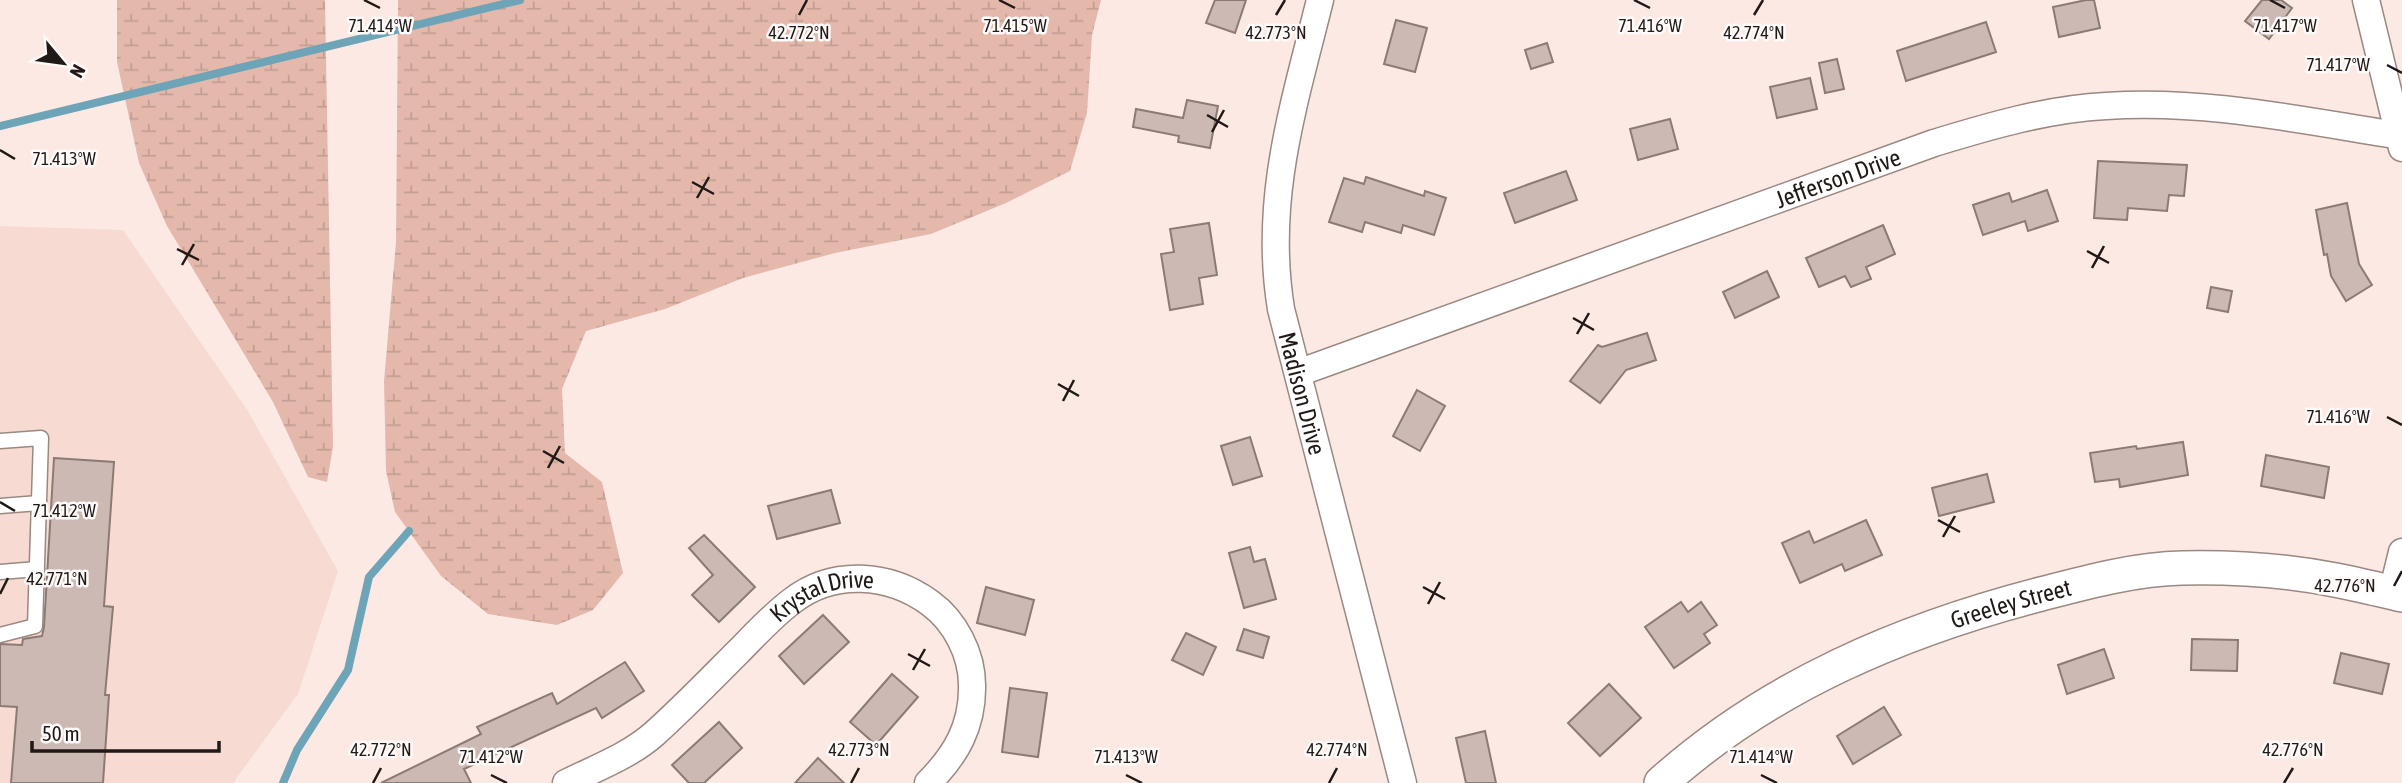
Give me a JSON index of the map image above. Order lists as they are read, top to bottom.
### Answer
{
  "streets": {
    "street": [
      "Jefferson Drive",
      "Madison Drive",
      "Krystal Drive",
      "Greeley Street"
    ]
  },
  "crossings": [
    ["Jefferson Drive", "Madison Drive"]
  ],
  "scale_bar": "50 m",
  "north": "bottom right",
  "coordinates": [
    "71.417°W",
    "71.414°W",
    "71.415°W",
    "71.416°W",
    "42.772°N",
    "42.773°N",
    "42.774°N",
    "71.413°W",
    "71.412°W",
    "42.771°N",
    "42.776°N"
  ]
}
